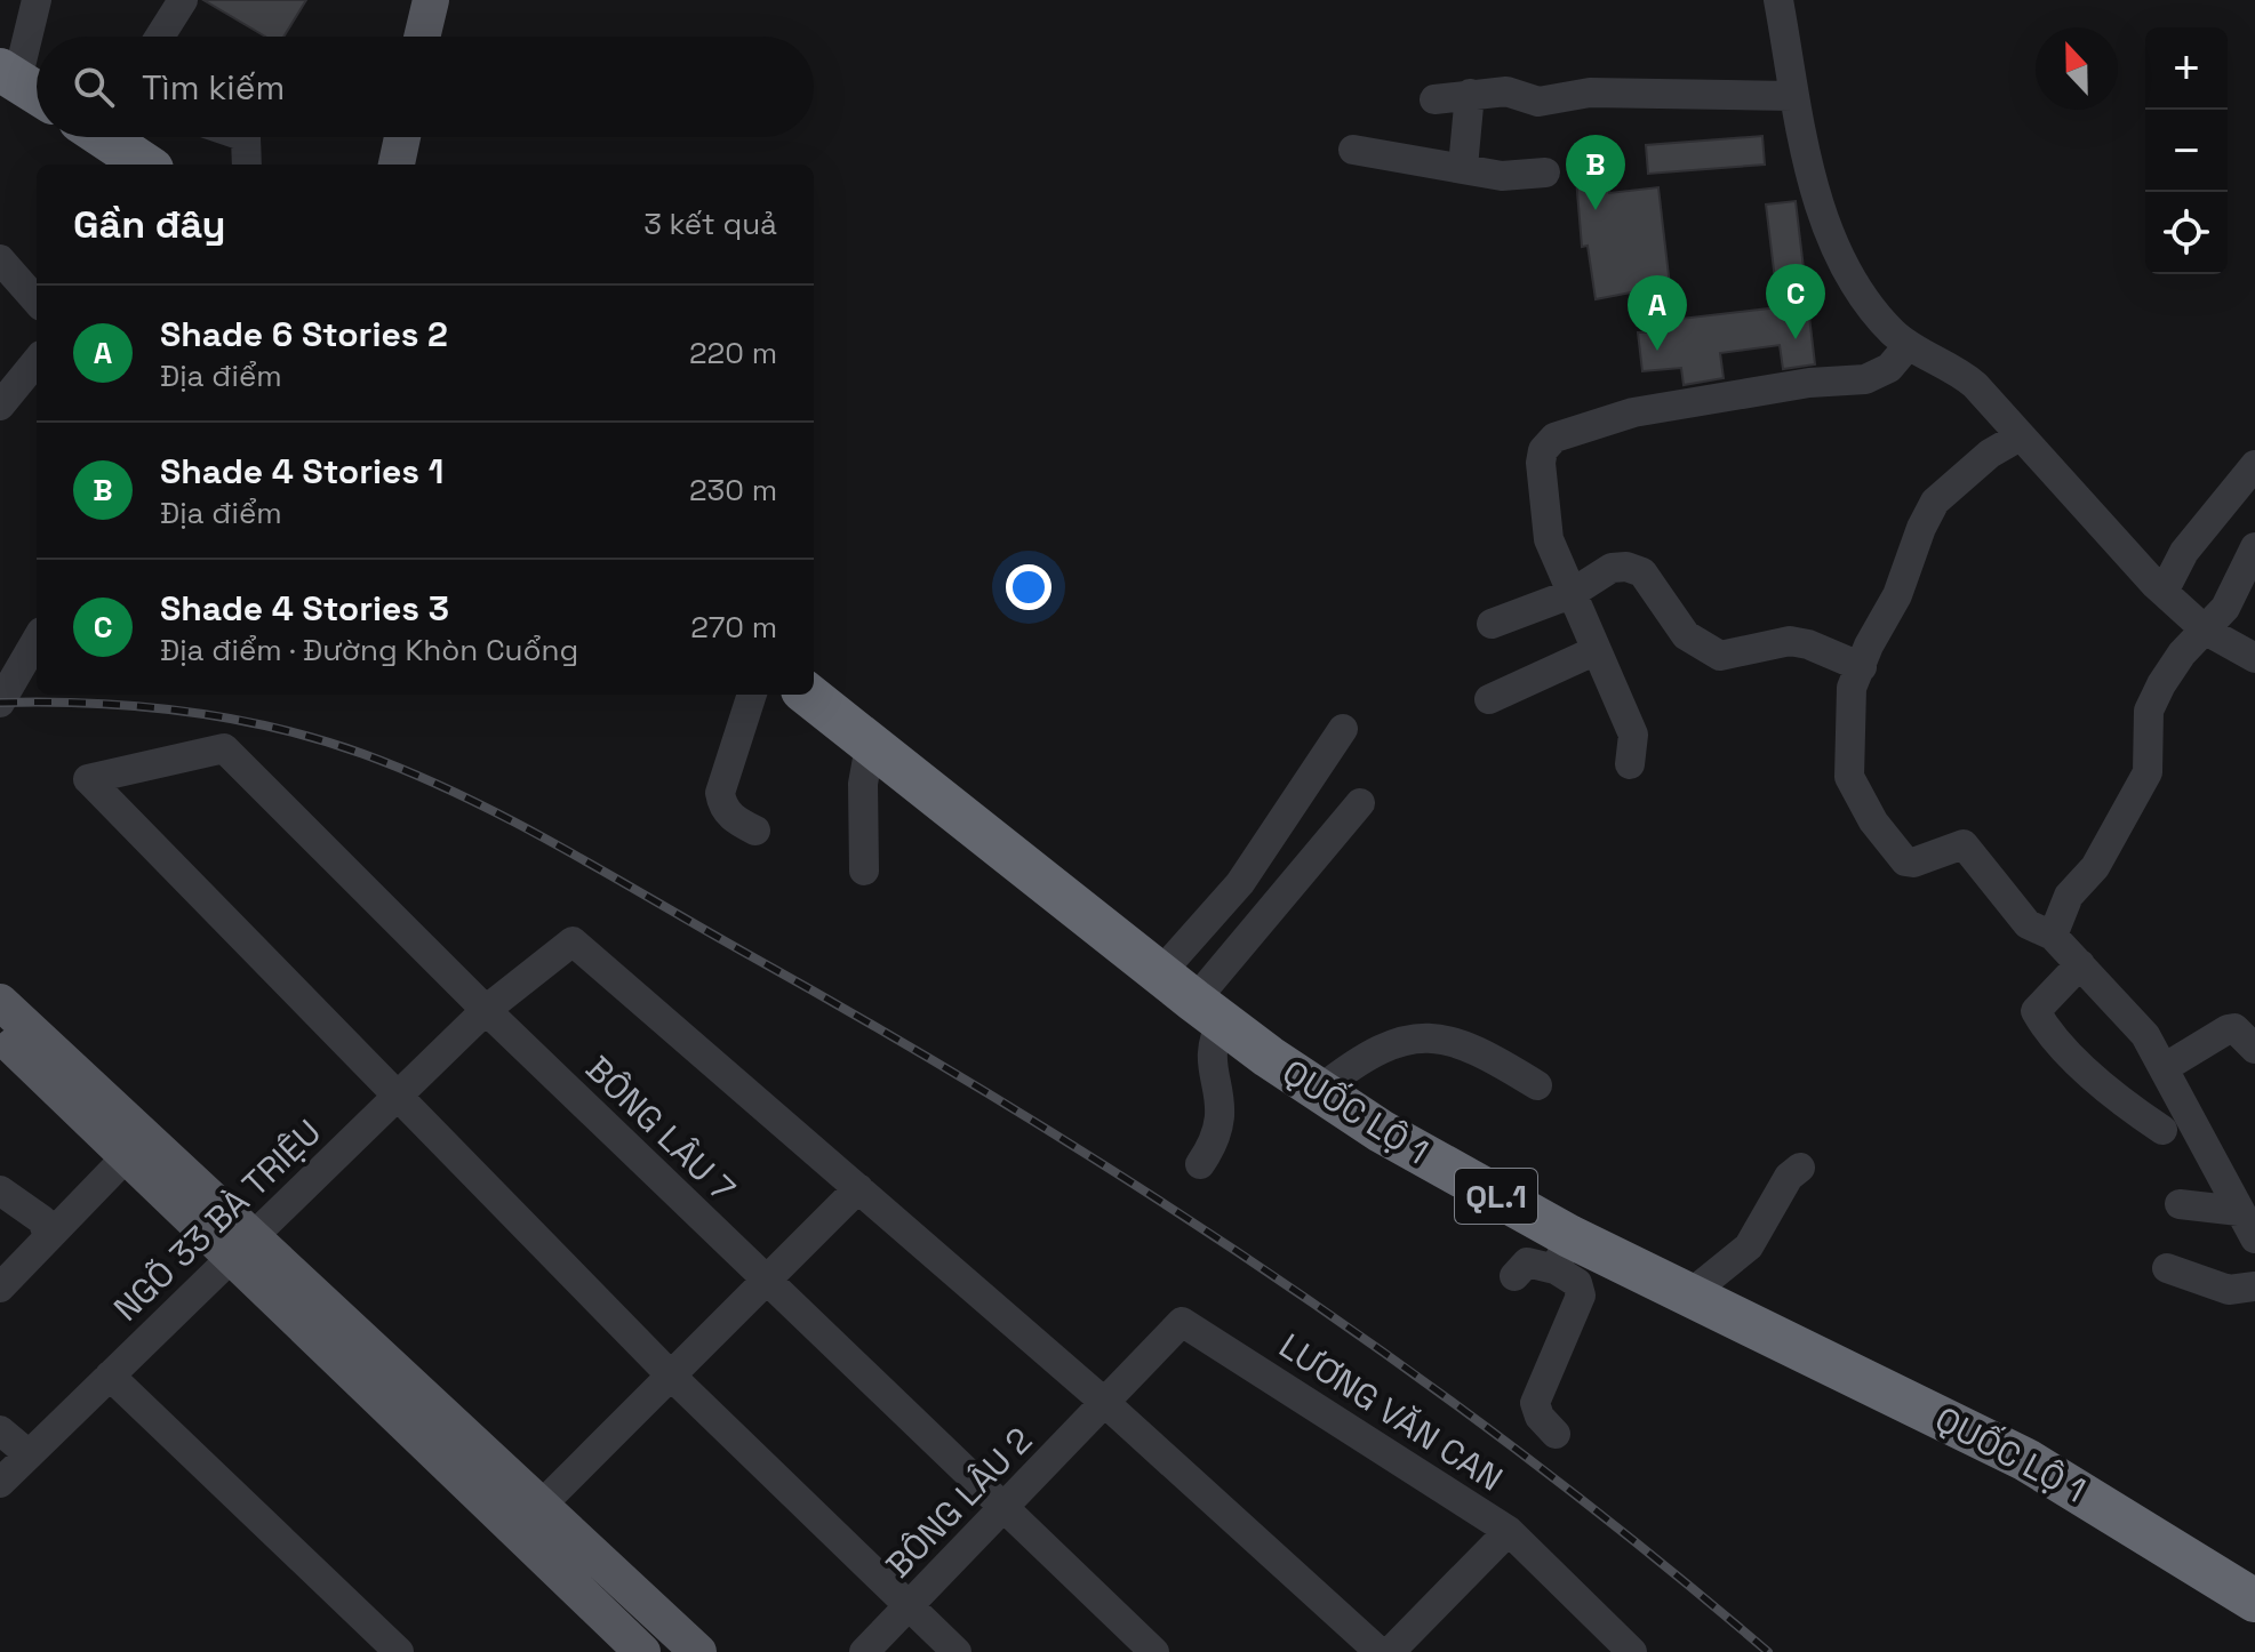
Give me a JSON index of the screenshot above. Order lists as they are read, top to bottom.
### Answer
{
  "streets": {
    "highway": ["QUỐC LỘ 1", "QL.1"],
    "street": [
      "BÔNG LÂU 7",
      "NGÕ 33 BÀ TRIỆU",
      "LƯƠNG VĂN CAN",
      "BÔNG LÂU 2"
    ]
  },
  "crossings": [
    ["BÔNG LÂU 7", "NGÕ 33 BÀ TRIỆU"],
    ["BÔNG LÂU 7", "BÔNG LÂU 2"],
    ["LƯƠNG VĂN CAN", "BÔNG LÂU 2"]
  ],
  "north": "top",
  "page": {
    "map_buttons": ["+", "−"],
    "search": "Tìm kiếm",
    "pins": ["B", "C", "A"],
    "heading": ["Gần đây", "3 kết quả"],
    "list": [
      {
        "mark": "A",
        "name": "Shade 6 Stories 2",
        "note": "Địa điểm",
        "value": "220 m"
      },
      {
        "mark": "B",
        "name": "Shade 4 Stories 1",
        "note": "Địa điểm",
        "value": "230 m"
      },
      {
        "mark": "C",
        "name": "Shade 4 Stories 3",
        "note": "Địa điểm · Đường Khòn Cuổng",
        "value": "270 m"
      }
    ]
  }
}
